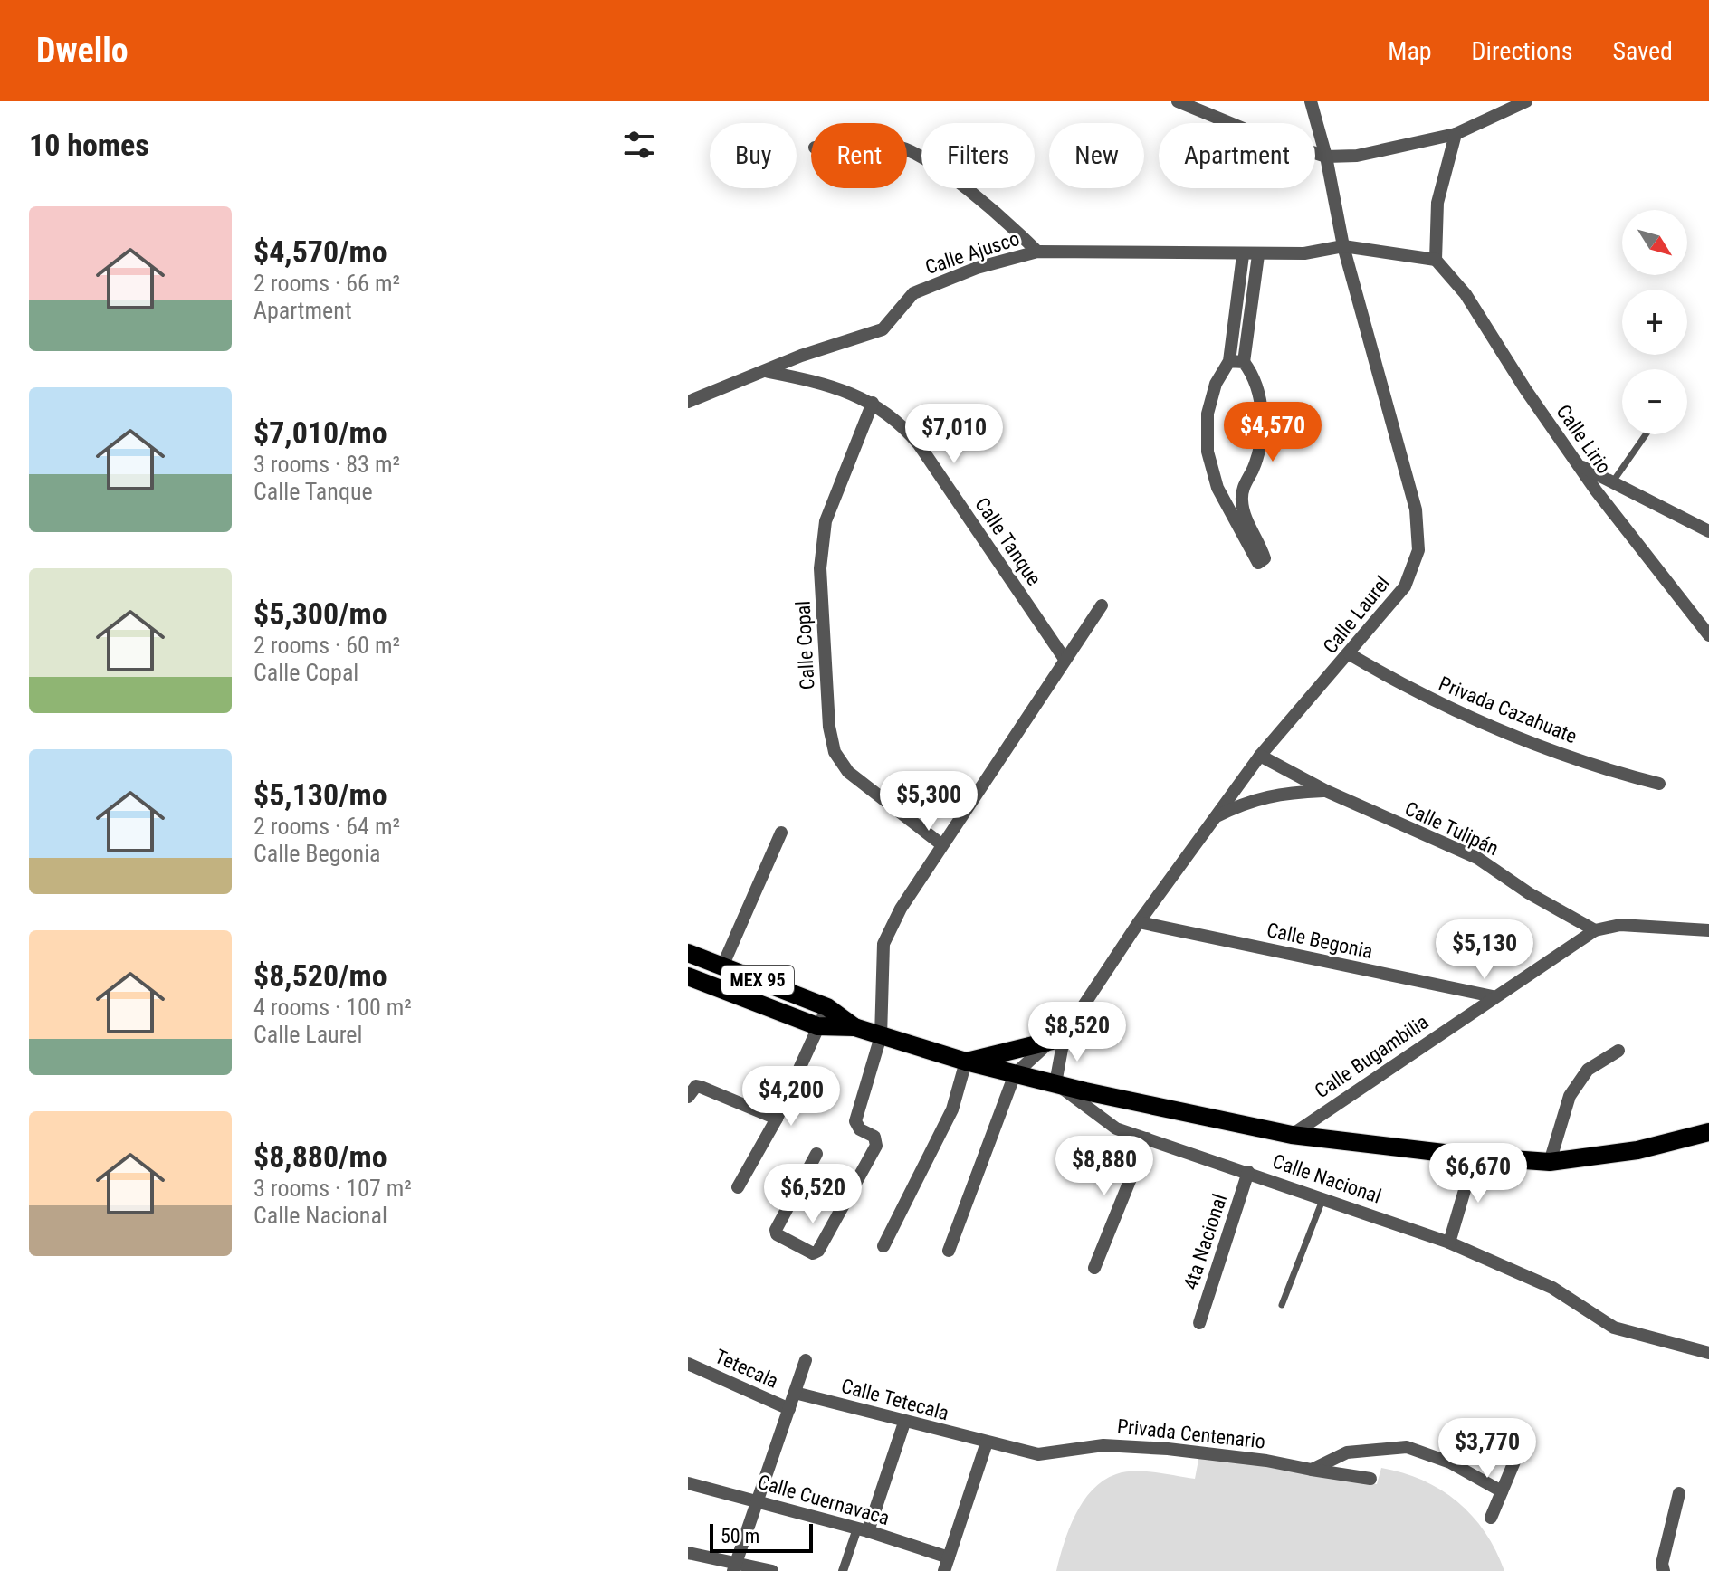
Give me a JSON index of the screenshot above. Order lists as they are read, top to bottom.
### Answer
{
  "streets": {
    "main road": ["MEX 95"],
    "street": [
      "Calle Ajusco",
      "Calle Lirio",
      "Calle Tanque",
      "Calle Laurel",
      "Calle Copal",
      "Privada Cazahuate",
      "Calle Tulipán",
      "Calle Begonia",
      "Calle Bugambilia",
      "Calle Nacional",
      "4ta Nacional",
      "Tetecala",
      "Calle Tetecala",
      "Privada Centenario",
      "Calle Cuernavaca"
    ]
  },
  "crossings": [
    ["Calle Ajusco", "Calle Lirio"],
    ["Calle Ajusco", "Calle Tanque"],
    ["Calle Ajusco", "Calle Laurel"],
    ["Calle Tanque", "Calle Copal"],
    ["Calle Laurel", "Privada Cazahuate"],
    ["Calle Laurel", "Calle Tulipán"],
    ["Calle Laurel", "Calle Begonia"],
    ["Calle Laurel", "MEX 95"],
    ["Calle Laurel", "Calle Nacional"],
    ["Calle Tulipán", "Calle Bugambilia"],
    ["Calle Begonia", "Calle Bugambilia"],
    ["MEX 95", "Calle Bugambilia"],
    ["MEX 95", "Calle Nacional"],
    ["Calle Nacional", "4ta Nacional"],
    ["Calle Tetecala", "Privada Centenario"]
  ],
  "scale_bar": "50 m",
  "north": "bottom right",
  "page": {
    "header": "Dwello",
    "nav": ["Map", "Directions", "Saved"],
    "heading": "10 homes",
    "chip": [
      "Buy",
      "Rent",
      "Filters",
      "New",
      "Apartment"
    ],
    "list": [
      {
        "name": "$4,570/mo",
        "note": "2 rooms · 66 m² · Apartment"
      },
      {
        "name": "$7,010/mo",
        "note": "3 rooms · 83 m² · Calle Tanque"
      },
      {
        "name": "$5,300/mo",
        "note": "2 rooms · 60 m² · Calle Copal"
      },
      {
        "name": "$5,130/mo",
        "note": "2 rooms · 64 m² · Calle Begonia"
      },
      {
        "name": "$8,520/mo",
        "note": "4 rooms · 100 m² · Calle Laurel"
      },
      {
        "name": "$8,880/mo",
        "note": "3 rooms · 107 m² · Calle Nacional"
      }
    ],
    "map_buttons": ["+", "−"],
    "price": [
      "$4,570",
      "$7,010",
      "$5,300",
      "$5,130",
      "$8,520",
      "$4,200",
      "$8,880",
      "$6,670",
      "$6,520",
      "$3,770"
    ],
    "scale": "50 m"
  }
}
